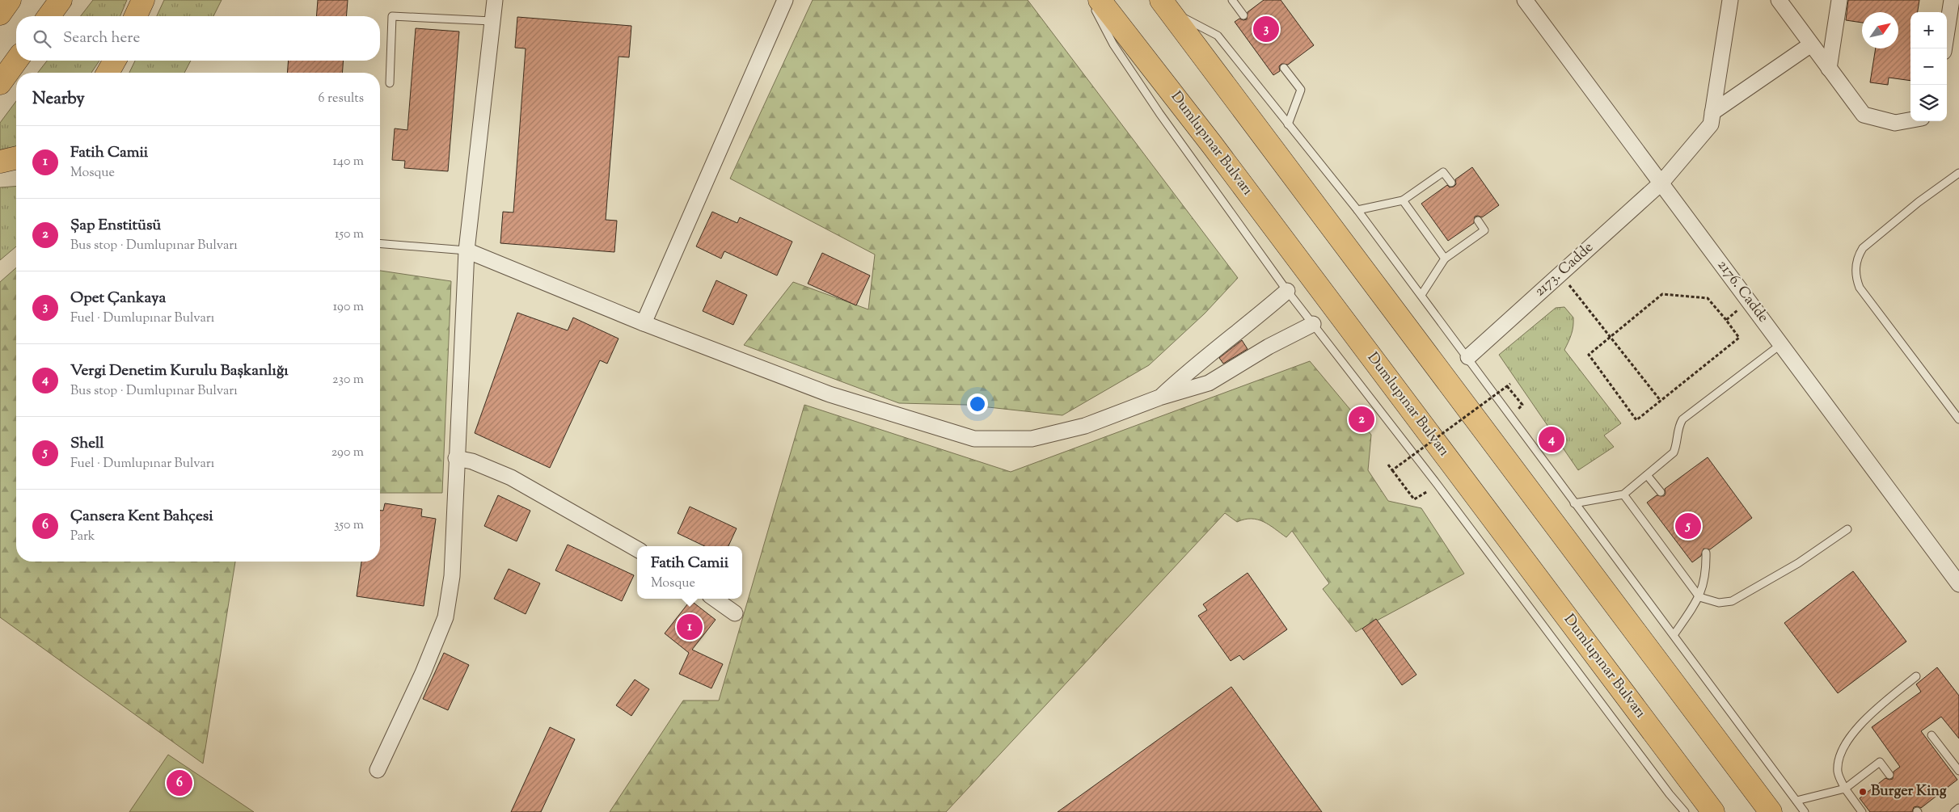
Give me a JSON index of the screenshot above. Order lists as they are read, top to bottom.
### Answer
{
  "streets": {
    "main road": ["Dumlupınar Bulvarı"],
    "street": ["2173. Cadde", "2176. Cadde"]
  },
  "crossings": [
    ["2173. Cadde", "2176. Cadde"]
  ],
  "places": ["Burger King"],
  "north": "top right",
  "page": {
    "map_buttons": ["+", "−"],
    "pins": [
      "3",
      "2",
      "4",
      "5",
      "1",
      "6"
    ],
    "search": "Search here",
    "heading": ["Nearby", "6 results"],
    "list": [
      {
        "mark": "1",
        "name": "Fatih Camii",
        "note": "Mosque",
        "value": "140 m"
      },
      {
        "mark": "2",
        "name": "Şap Enstitüsü",
        "note": "Bus stop · Dumlupınar Bulvarı",
        "value": "150 m"
      },
      {
        "mark": "3",
        "name": "Opet Çankaya",
        "note": "Fuel · Dumlupınar Bulvarı",
        "value": "190 m"
      },
      {
        "mark": "4",
        "name": "Vergi Denetim Kurulu Başkanlığı",
        "note": "Bus stop · Dumlupınar Bulvarı",
        "value": "230 m"
      },
      {
        "mark": "5",
        "name": "Shell",
        "note": "Fuel · Dumlupınar Bulvarı",
        "value": "290 m"
      },
      {
        "mark": "6",
        "name": "Çansera Kent Bahçesi",
        "note": "Park",
        "value": "350 m"
      }
    ],
    "popup": ["Fatih Camii", "Mosque"]
  }
}
